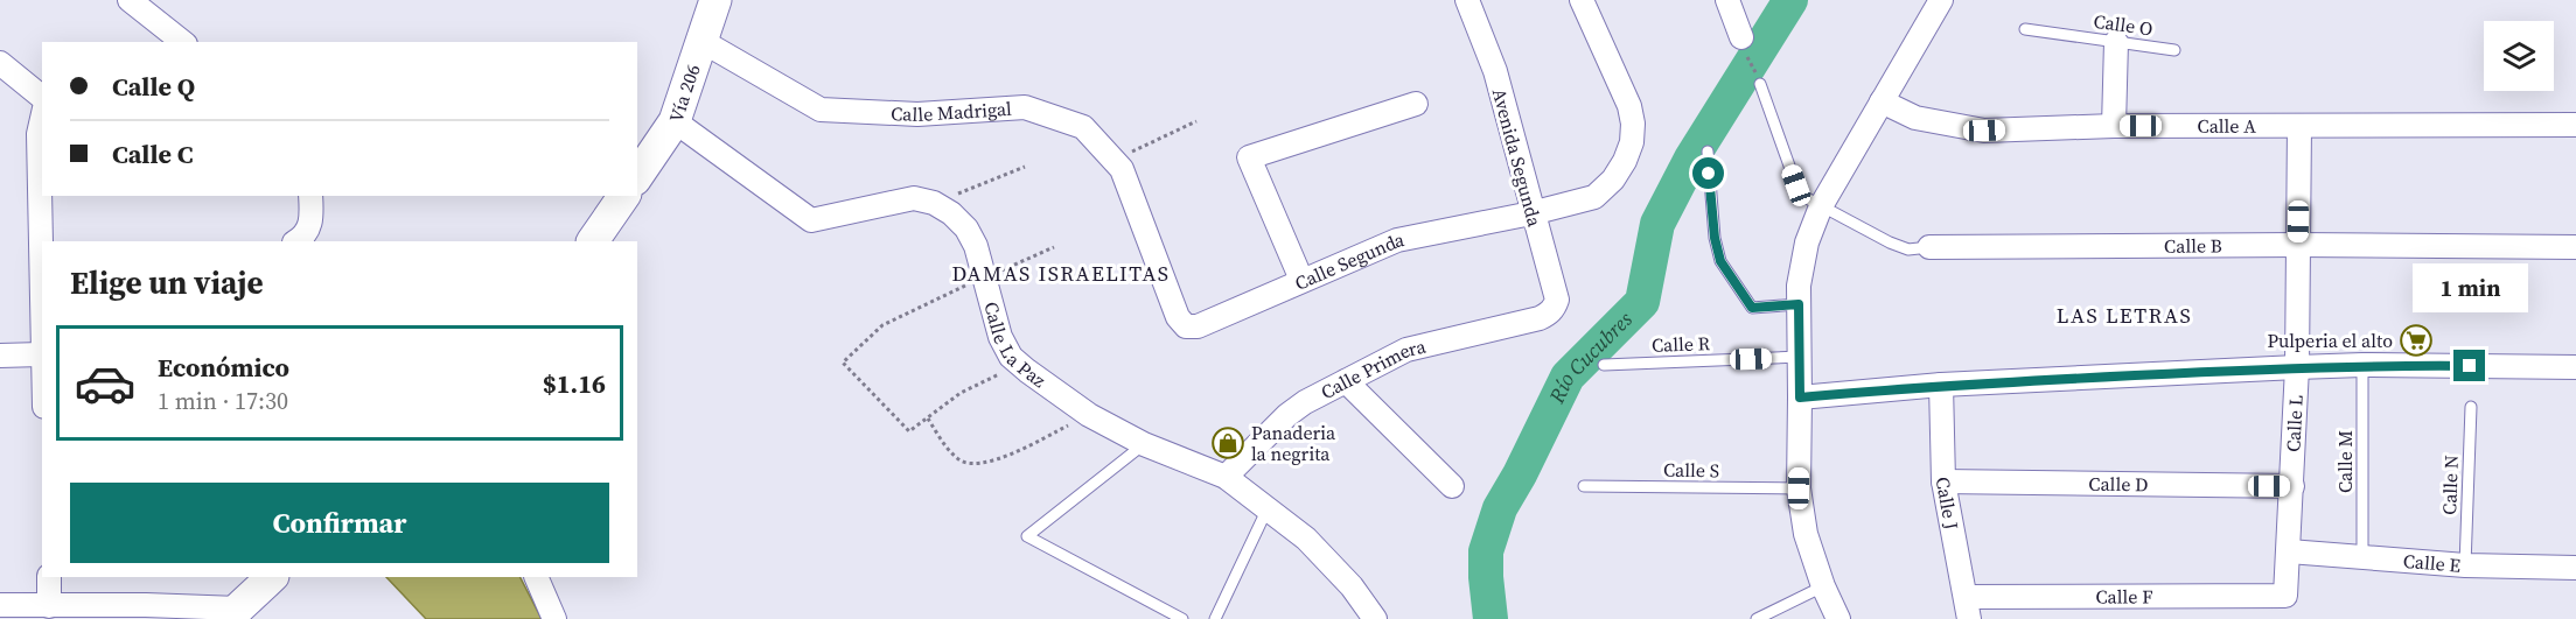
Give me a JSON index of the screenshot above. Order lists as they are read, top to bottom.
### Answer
{
  "streets": {
    "main road": ["Vía 206"],
    "street": [
      "Calle Madrigal",
      "Calle A",
      "Avenida Segunda",
      "Calle B",
      "Calle Segunda",
      "Calle La Paz",
      "Calle Primera",
      "Calle L",
      "Calle D",
      "Calle J",
      "Calle E",
      "Calle F"
    ],
    "lane": [
      "Calle O",
      "Calle R",
      "Calle M",
      "Calle S",
      "Calle N"
    ]
  },
  "crossings": [
    ["Vía 206", "Calle Madrigal"],
    ["Calle Madrigal", "Calle Segunda"],
    ["Calle A", "Calle L"],
    ["Avenida Segunda", "Calle Segunda"],
    ["Avenida Segunda", "Calle Primera"],
    ["Calle B", "Calle L"],
    ["Calle La Paz", "Calle Primera"],
    ["Calle L", "Calle D"],
    ["Calle L", "Calle E"],
    ["Calle L", "Calle F"],
    ["Calle M", "Calle E"],
    ["Calle D", "Calle J"],
    ["Calle N", "Calle E"],
    ["Calle J", "Calle F"]
  ],
  "districts": ["DAMAS ISRAELITAS", "LAS LETRAS"],
  "water": ["Río Cucubres"],
  "places": {
    "supermarket": ["Pulperia el alto"],
    "shop": ["Panaderia la negrita"]
  },
  "page": {
    "banner": ["Calle Q", "Calle C"],
    "heading": "Elige un viaje",
    "bubble": "1 min",
    "list": [
      {
        "name": "Económico",
        "note": "1 min · 17:30",
        "value": "$1.16"
      }
    ],
    "buttons": "Confirmar"
  }
}
